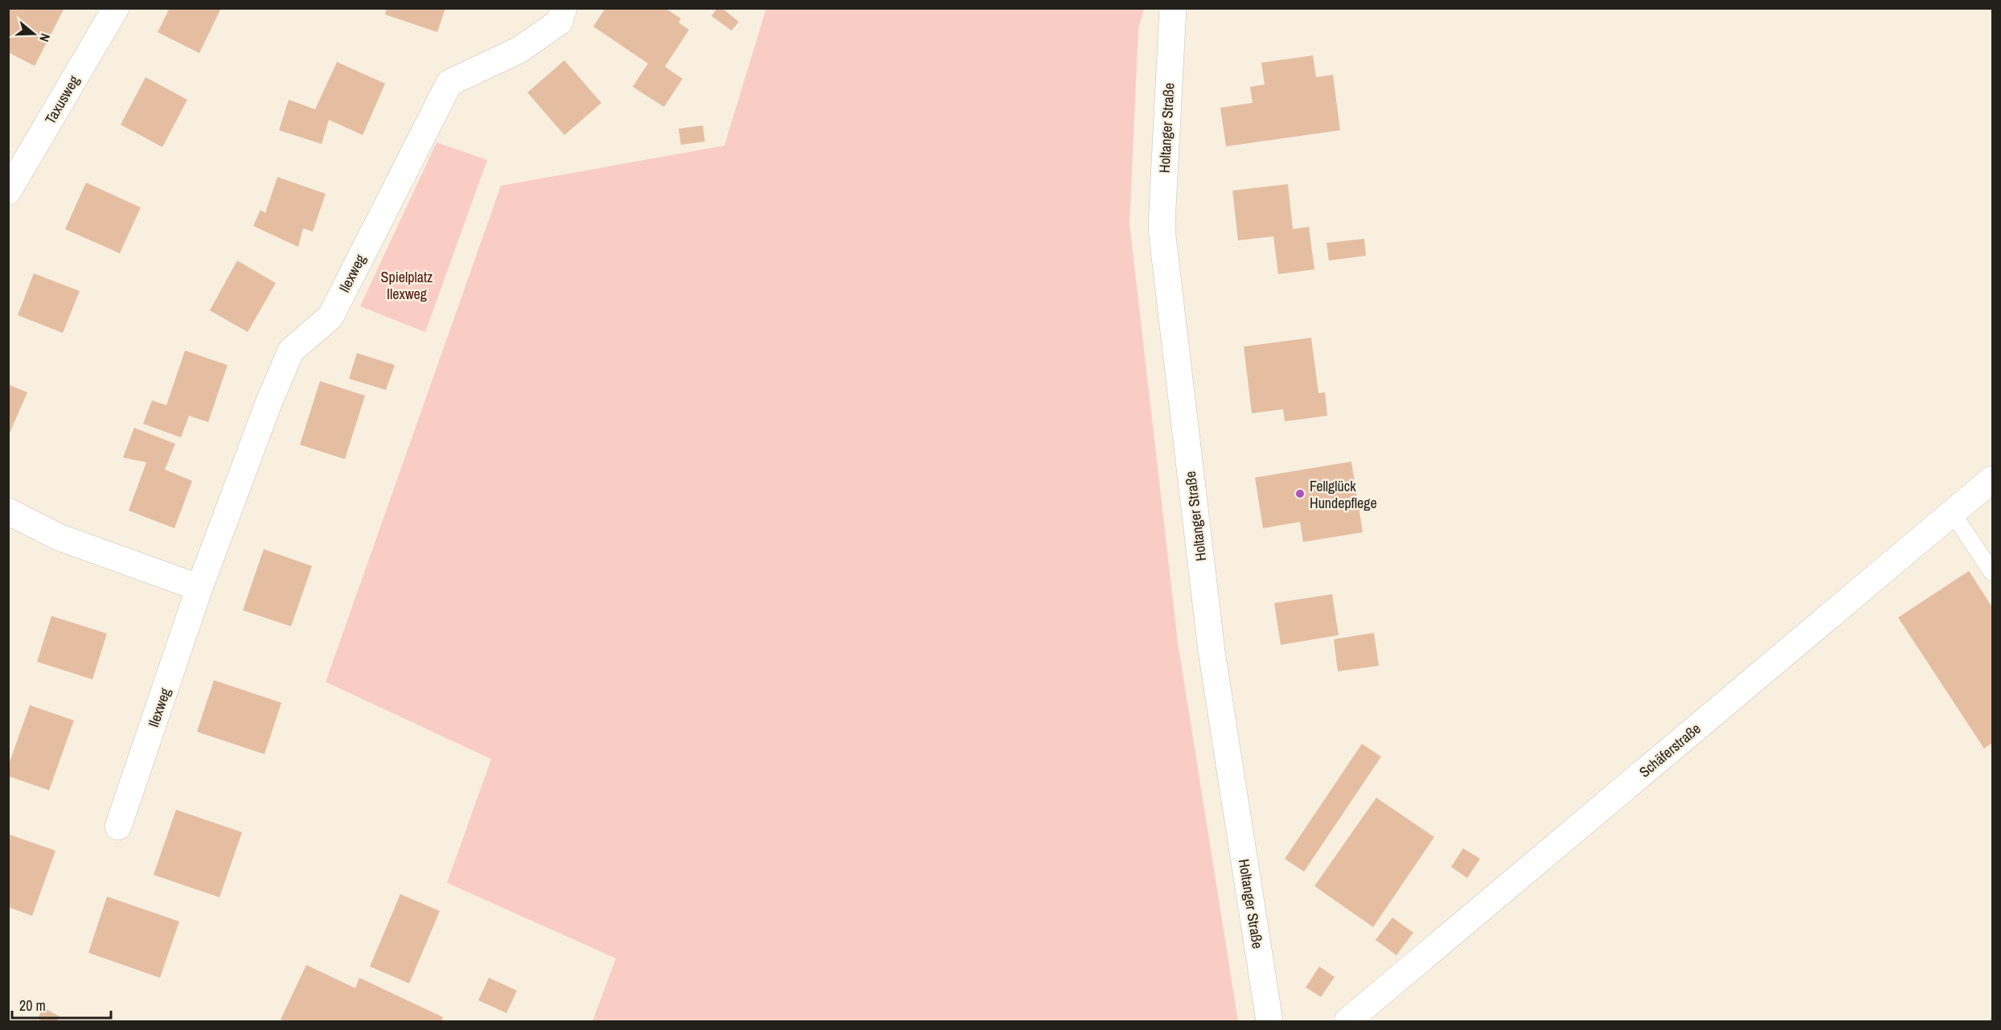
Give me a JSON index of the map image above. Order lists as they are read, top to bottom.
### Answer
{
  "streets": {
    "street": [
      "Taxusweg",
      "Holtanger Straße",
      "Ilexweg",
      "Schäferstraße"
    ]
  },
  "parks": ["Spielplatz Ilexweg"],
  "places": ["Fellglück Hundepflege"],
  "scale_bar": "20 m",
  "north": "right"
}
